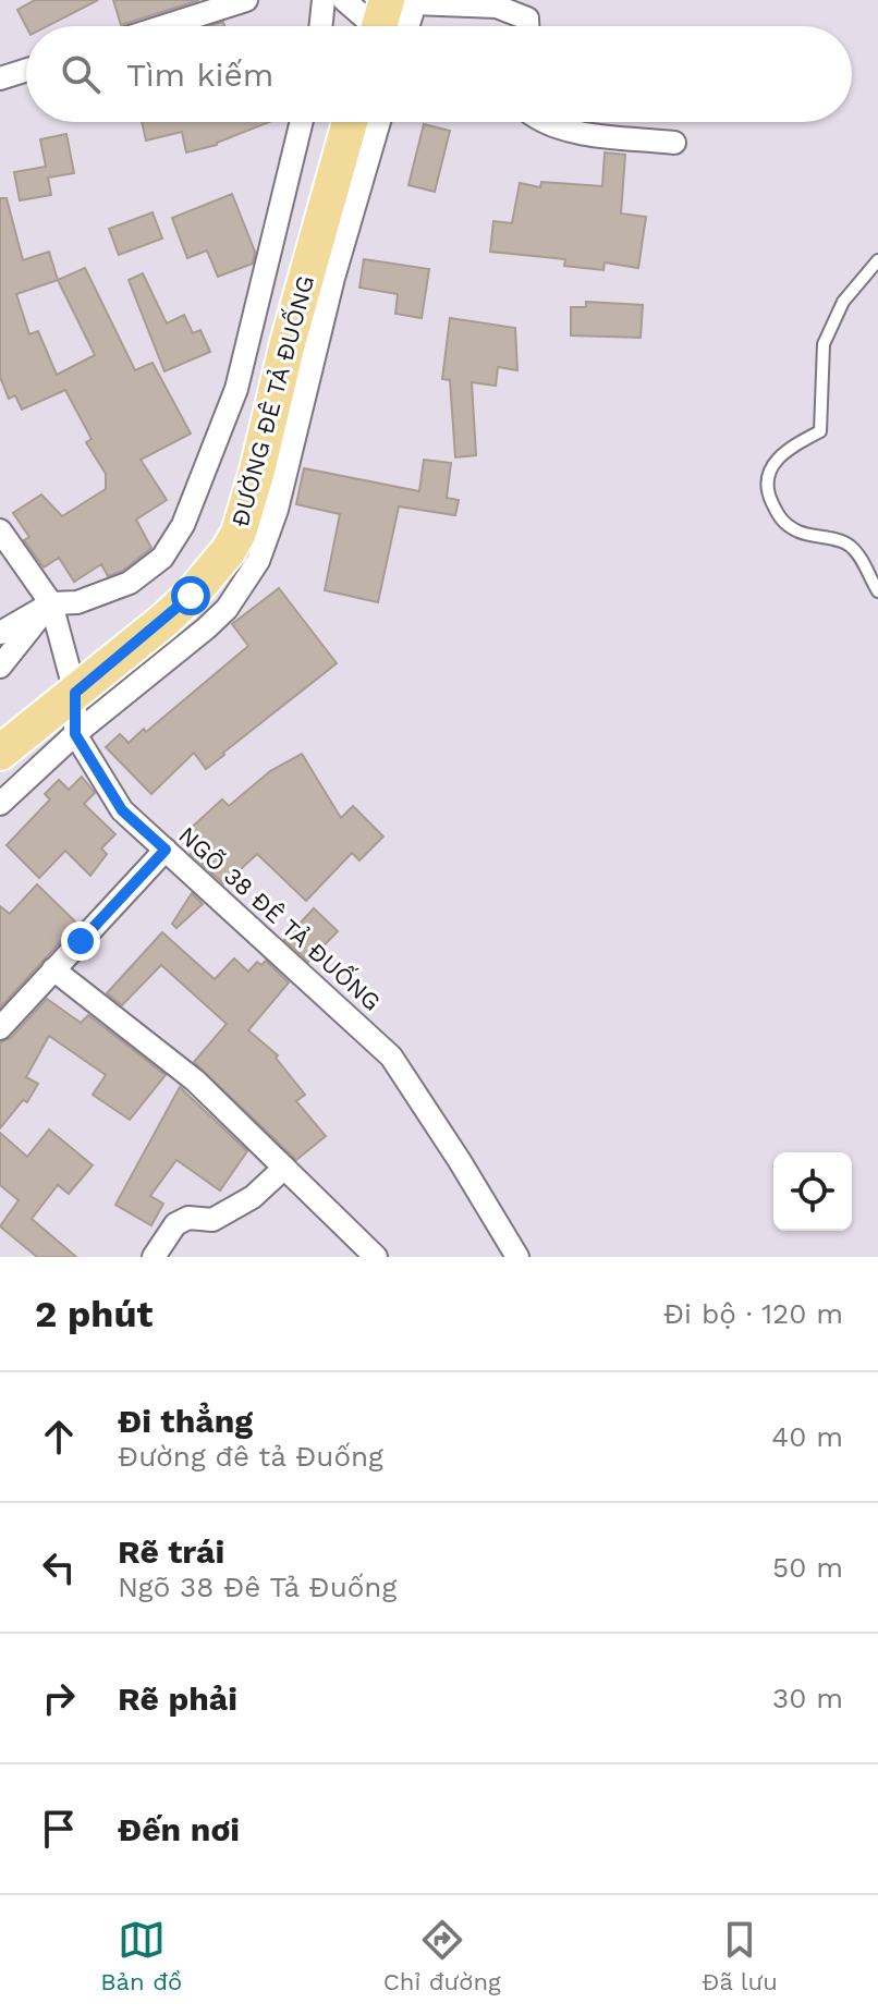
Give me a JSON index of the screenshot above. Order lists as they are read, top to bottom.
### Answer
{
  "streets": {
    "main road": ["ĐƯỜNG ĐÊ TẢ ĐUỐNG"],
    "street": ["NGÕ 38 ĐÊ TẢ ĐUỐNG"]
  },
  "page": {
    "search": "Tìm kiếm",
    "heading": ["2 phút", "Đi bộ · 120 m"],
    "list": [
      ["Đi thẳng", "Đường đê tả Đuống", "40 m"],
      ["Rẽ trái", "Ngõ 38 Đê Tả Đuống", "50 m"],
      ["Rẽ phải", "30 m"],
      "Đến nơi"
    ],
    "nav": ["Bản đồ", "Chỉ đường", "Đã lưu"]
  }
}
